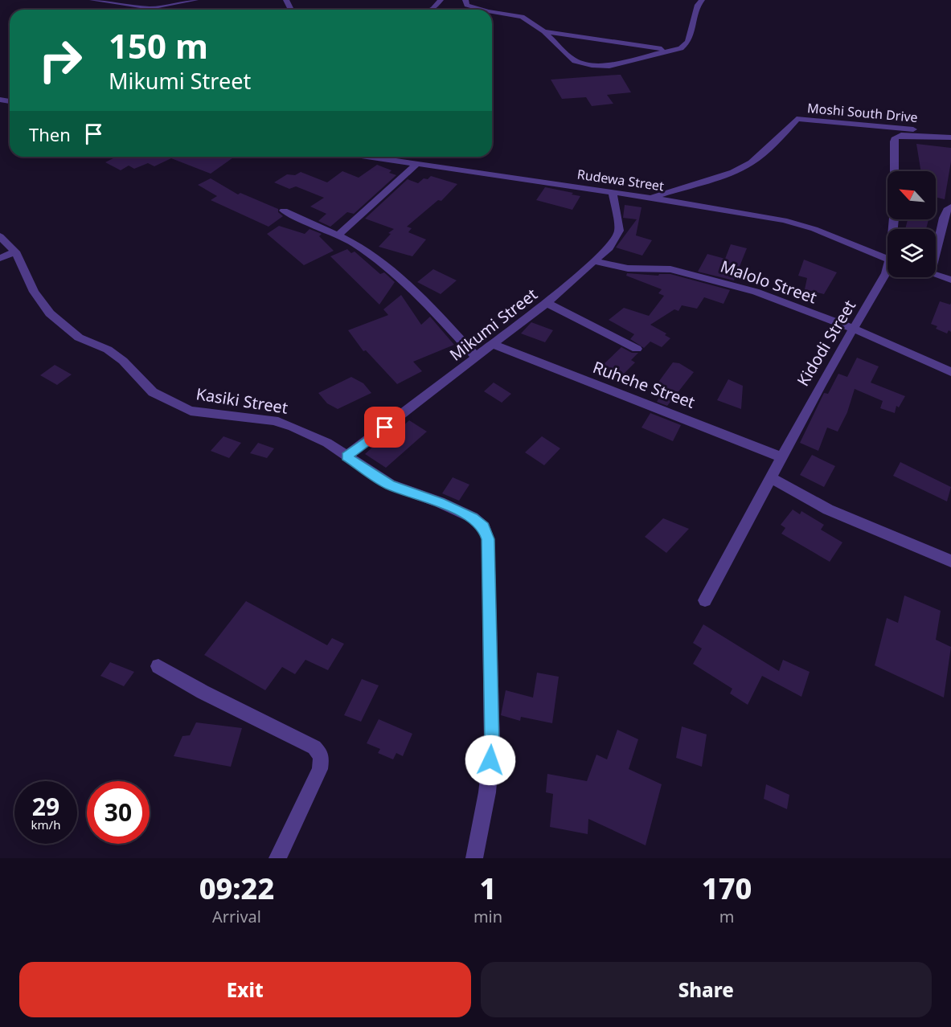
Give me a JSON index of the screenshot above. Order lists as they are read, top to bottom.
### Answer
{
  "streets": {
    "street": [
      "Moshi South Drive",
      "Rudewa Street",
      "Malolo Street",
      "Mikumi Street",
      "Kidodi Street",
      "Ruhehe Street",
      "Kasiki Street"
    ]
  },
  "crossings": [
    ["Moshi South Drive", "Rudewa Street"],
    ["Rudewa Street", "Mikumi Street"],
    ["Malolo Street", "Mikumi Street"],
    ["Malolo Street", "Kidodi Street"],
    ["Mikumi Street", "Ruhehe Street"],
    ["Mikumi Street", "Kasiki Street"],
    ["Kidodi Street", "Ruhehe Street"]
  ],
  "north": "top left",
  "page": {
    "turn": ["150 m", "Mikumi Street"],
    "then": "Then",
    "speed": "29 km/h",
    "limit": "30",
    "eta": [
      "09:22",
      "Arrival",
      "1",
      "min",
      "170",
      "m"
    ],
    "buttons": ["Exit", "Share"]
  }
}
